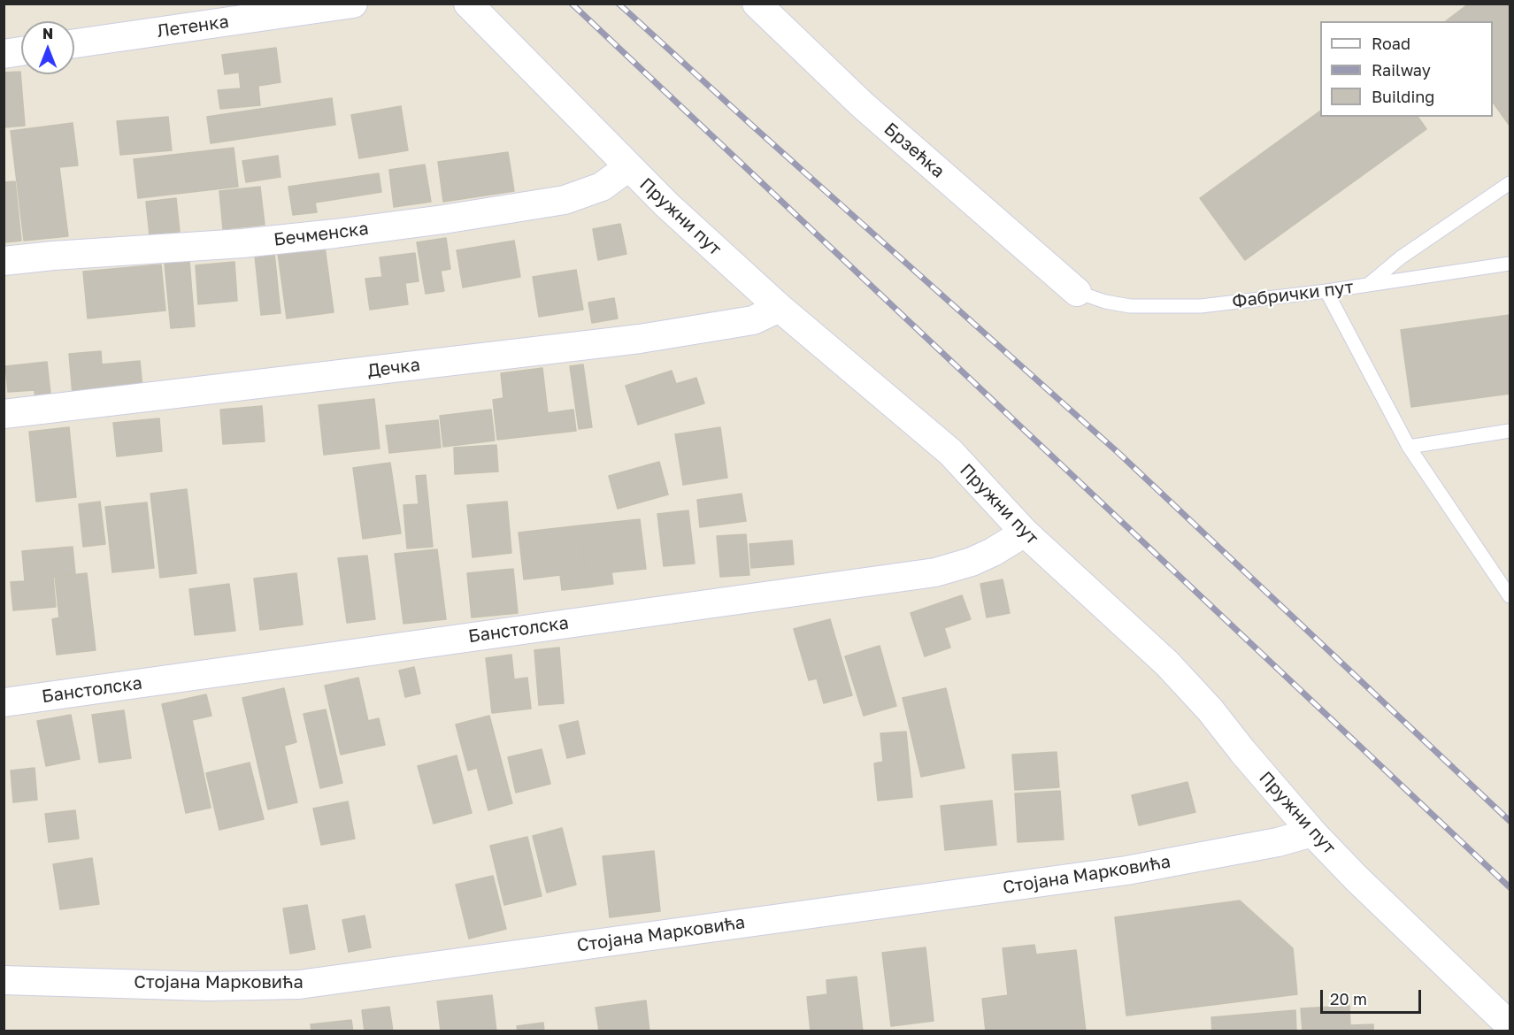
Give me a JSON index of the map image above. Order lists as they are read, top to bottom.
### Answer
{
  "streets": {
    "street": [
      "Летенка",
      "Брзећка",
      "Пружни пут",
      "Бечменска",
      "Дечка",
      "Банстолска",
      "Стојана Марковића"
    ],
    "lane": ["Фабрички пут"]
  },
  "crossings": [
    ["Брзећка", "Фабрички пут"],
    ["Пружни пут", "Бечменска"],
    ["Пружни пут", "Дечка"],
    ["Пружни пут", "Банстолска"],
    ["Пружни пут", "Стојана Марковића"]
  ],
  "legend": ["Road", "Railway", "Building"],
  "scale_bar": "20 m",
  "north": "top"
}
